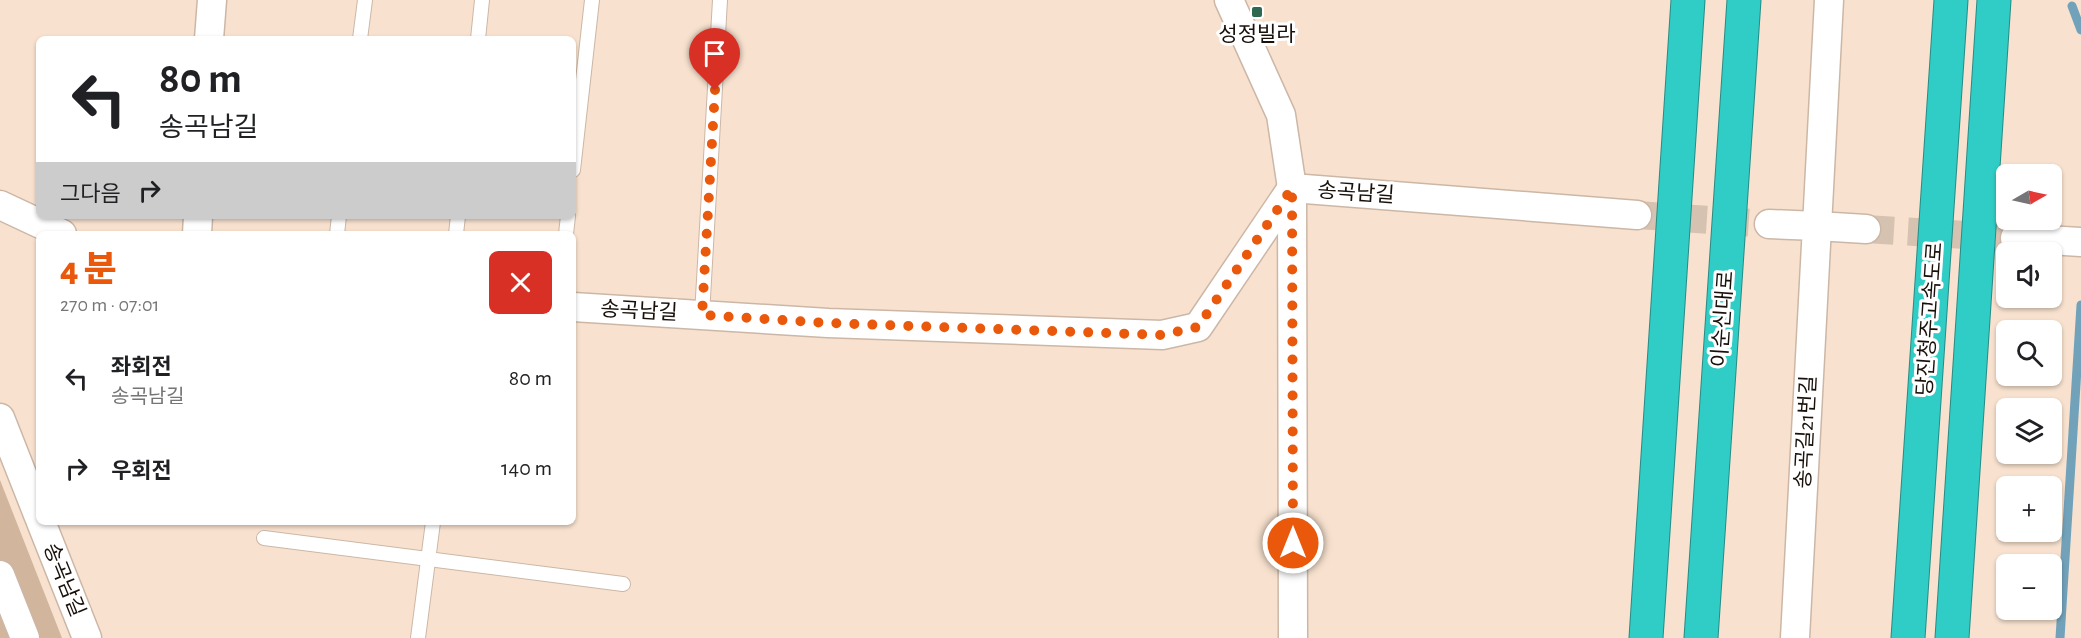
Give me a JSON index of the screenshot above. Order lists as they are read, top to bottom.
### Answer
{
  "streets": {
    "highway": ["이순신대로", "당진청주고속도로"],
    "street": ["송곡남길", "송곡길21번길"]
  },
  "places": {
    "transit": ["성정빌라"]
  },
  "north": "right",
  "page": {
    "turn": ["80 m", "송곡남길"],
    "then": "그다음",
    "map_buttons": ["+", "−"],
    "heading": ["4 분", "270 m · 07:01"],
    "list": [
      {
        "name": "좌회전",
        "note": "송곡남길",
        "value": "80 m"
      },
      {
        "name": "우회전",
        "value": "140 m"
      }
    ]
  }
}
